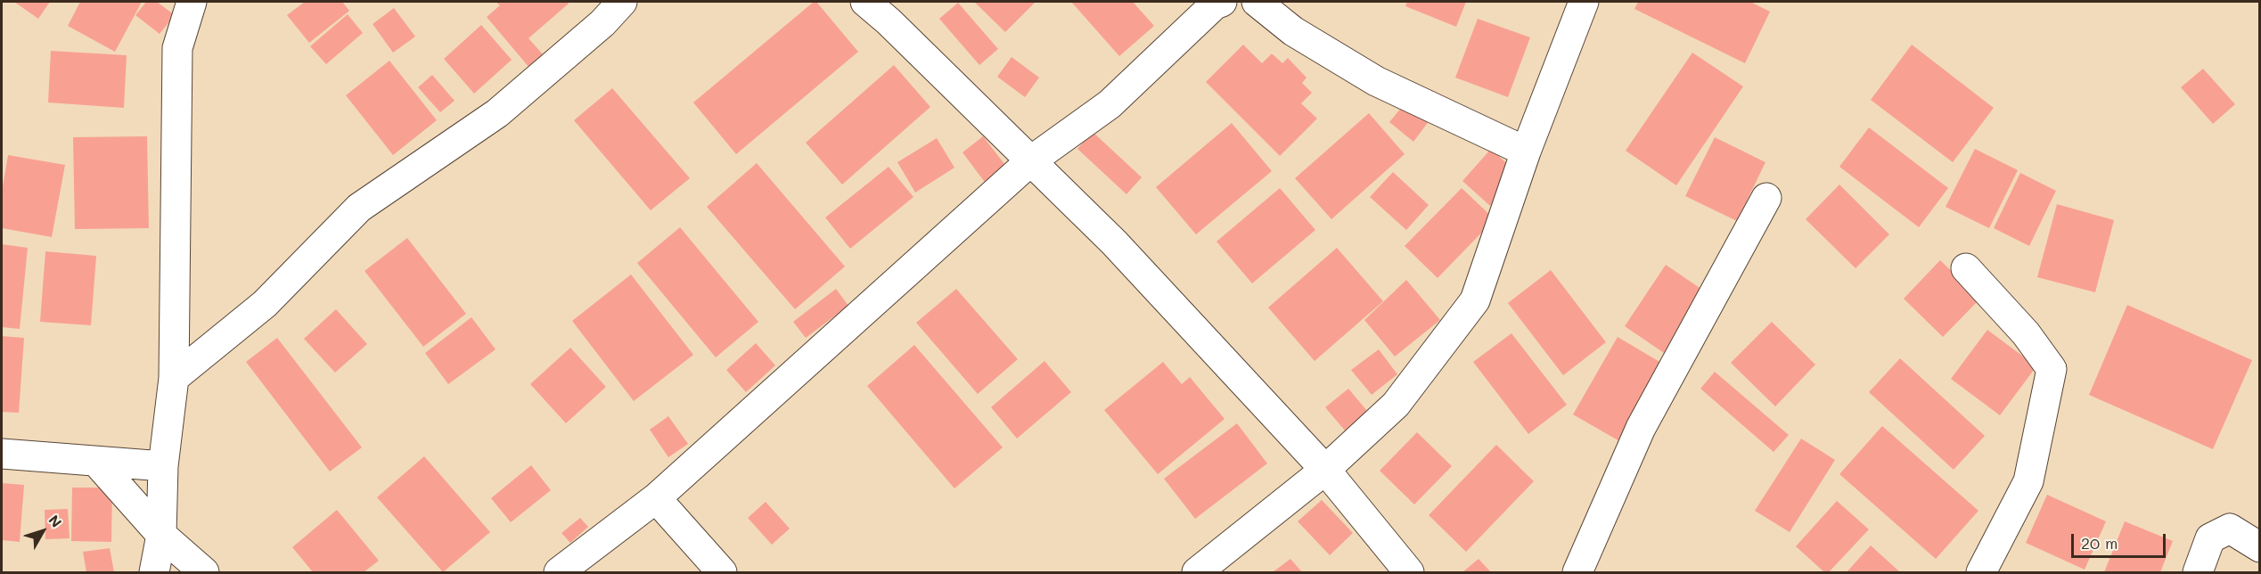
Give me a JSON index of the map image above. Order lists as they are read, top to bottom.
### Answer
{
  "scale_bar": "20 m",
  "north": "top right"
}
